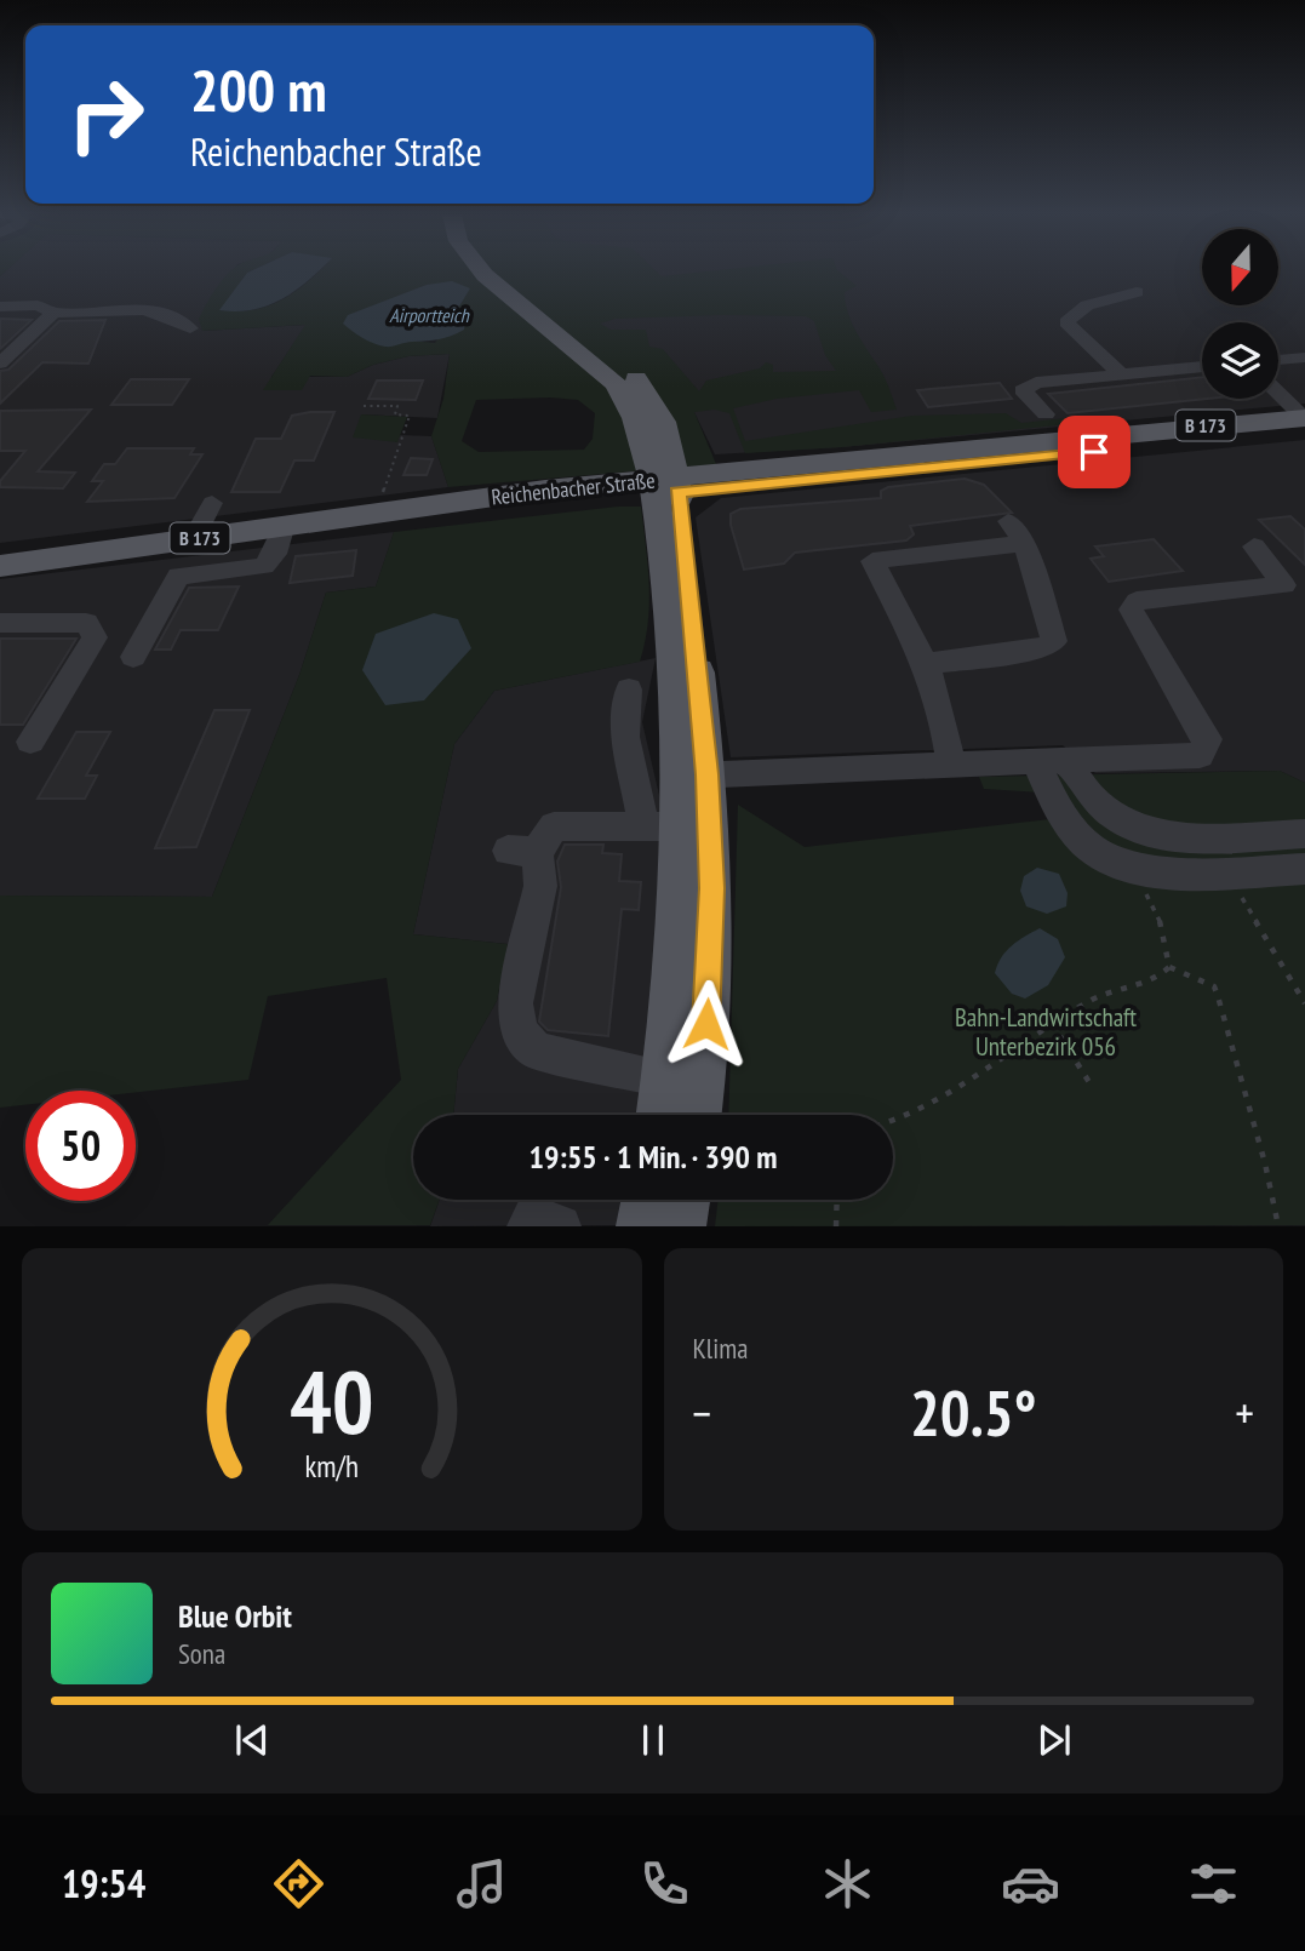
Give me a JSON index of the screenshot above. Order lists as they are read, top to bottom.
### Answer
{
  "streets": {
    "main road": ["B 173", "Reichenbacher Straße"]
  },
  "water": ["Airportteich"],
  "parks": ["Bahn-Landwirtschaft Unterbezirk 056"],
  "north": "bottom",
  "page": {
    "turn": ["200 m", "Reichenbacher Straße"],
    "limit": "50",
    "trip": "19:55 · 1 Min. · 390 m",
    "tile": "Klima",
    "heat": ["−", "20.5°", "+"],
    "song": ["Blue Orbit", "Sona"],
    "tabs": "19:54",
    "gauge": ["40", "km/h"]
  }
}
